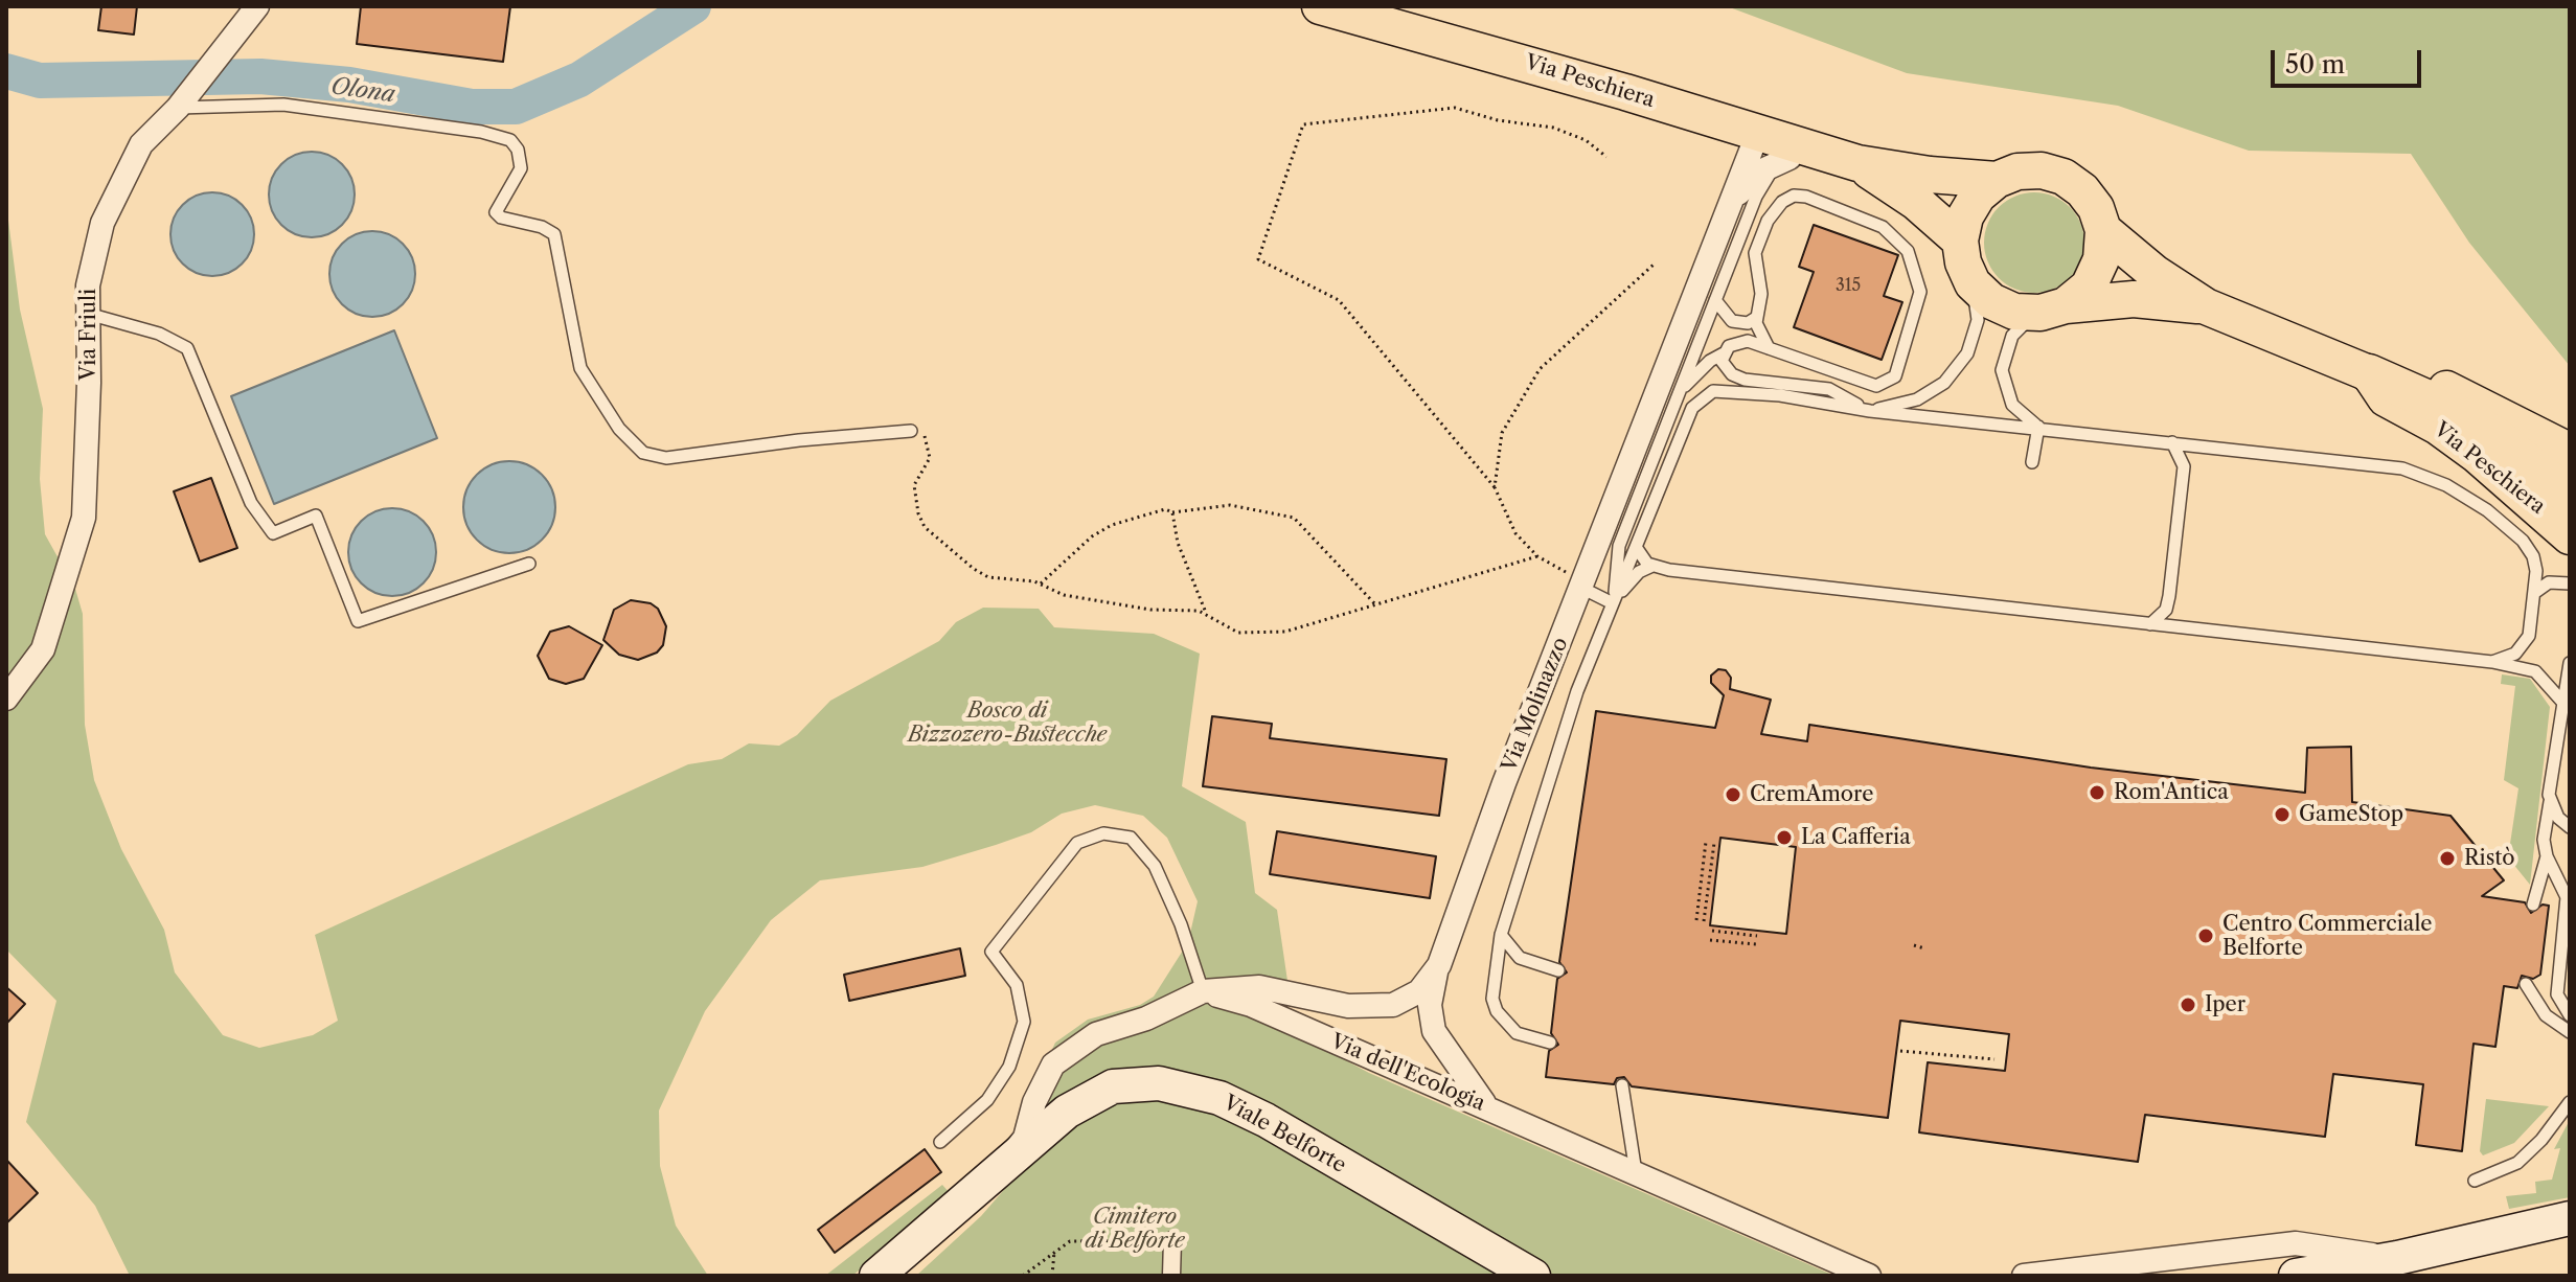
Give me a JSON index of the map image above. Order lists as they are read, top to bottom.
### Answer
{
  "streets": {
    "main road": ["Via Peschiera", "Viale Belforte"],
    "street": ["Via Friuli", "Via Molinazzo", "Via dell'Ecologia"]
  },
  "crossings": [
    ["Via Peschiera", "Via Molinazzo"],
    ["Via Molinazzo", "Via dell'Ecologia"]
  ],
  "water": ["Olona"],
  "parks": ["Bosco di Bizzozero-Bustecche", "Cimitero di Belforte"],
  "places": [
    "Rom'Antica",
    "CremAmore",
    "GameStop",
    "La Cafferia",
    "Ristò",
    "Centro Commerciale Belforte",
    "Iper"
  ],
  "house_numbers": ["315"],
  "scale_bar": "50 m"
}
